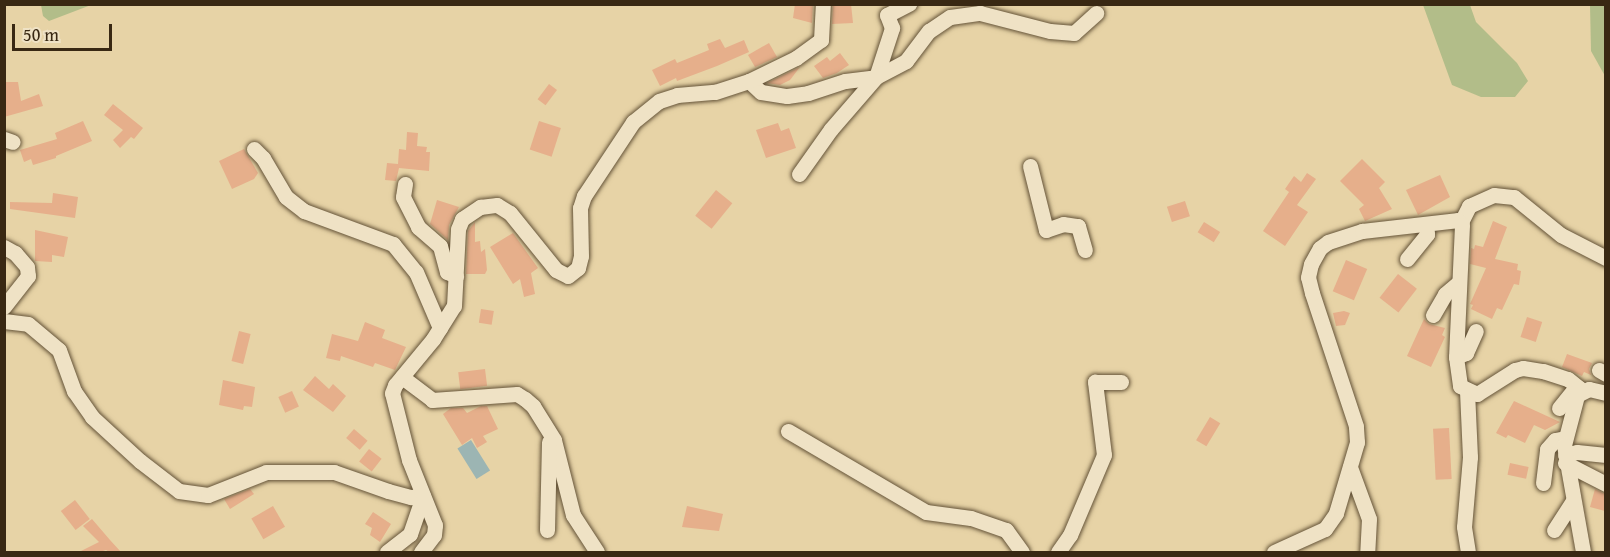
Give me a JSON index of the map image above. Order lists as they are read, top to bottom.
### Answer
{
  "scale_bar": "50 m"
}
